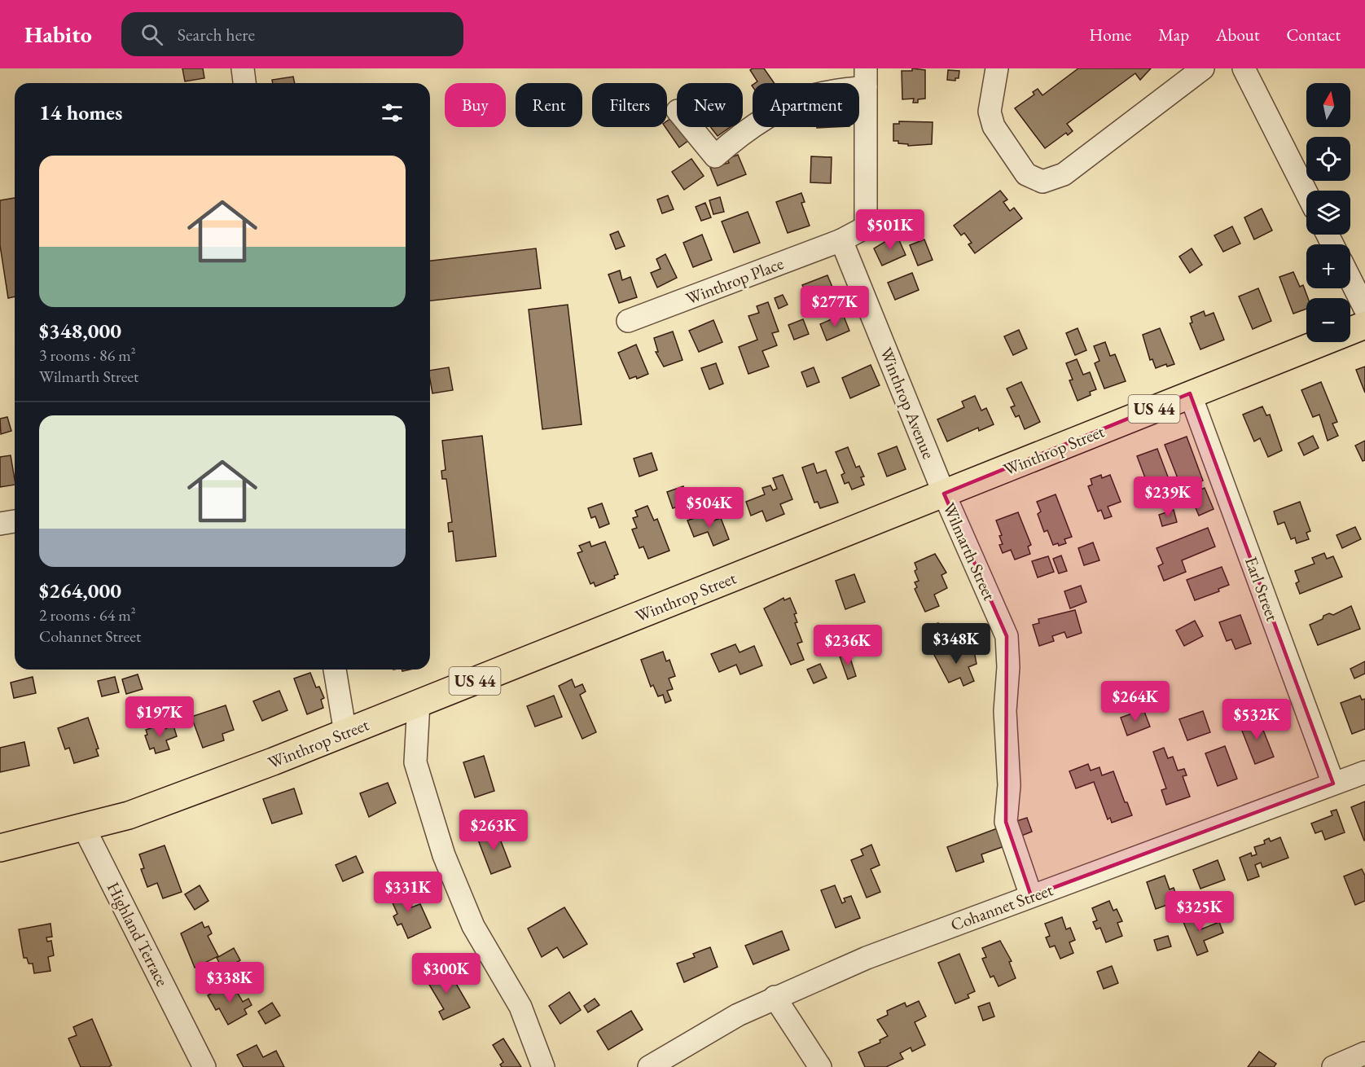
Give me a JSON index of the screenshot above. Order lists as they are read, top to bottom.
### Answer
{
  "streets": {
    "highway": ["US 44", "Winthrop Street"],
    "street": [
      "Winthrop Place",
      "Winthrop Avenue",
      "Wilmarth Street",
      "Earl Street",
      "Cohannet Street",
      "Highland Terrace"
    ]
  },
  "crossings": [
    ["Winthrop Place", "Winthrop Avenue"],
    ["Winthrop Avenue", "Winthrop Street"],
    ["Winthrop Avenue", "Wilmarth Street"],
    ["Winthrop Street", "Wilmarth Street"],
    ["Winthrop Street", "Earl Street"],
    ["Winthrop Street", "Highland Terrace"],
    ["Wilmarth Street", "Cohannet Street"],
    ["Earl Street", "Cohannet Street"]
  ],
  "north": "top",
  "page": {
    "header": "Habito",
    "search": "Search here",
    "nav": [
      "Home",
      "Map",
      "About",
      "Contact"
    ],
    "map_buttons": ["+", "−"],
    "chip": [
      "Buy",
      "Rent",
      "Filters",
      "New",
      "Apartment"
    ],
    "heading": "14 homes",
    "list": [
      {
        "name": "$348,000",
        "note": "3 rooms · 86 m² · Wilmarth Street"
      },
      {
        "name": "$264,000",
        "note": "2 rooms · 64 m² · Cohannet Street"
      }
    ],
    "price": [
      "$501K",
      "$277K",
      "$239K",
      "$504K",
      "$348K",
      "$236K",
      "$264K",
      "$197K",
      "$532K",
      "$263K",
      "$331K",
      "$325K",
      "$300K",
      "$338K"
    ]
  }
}
